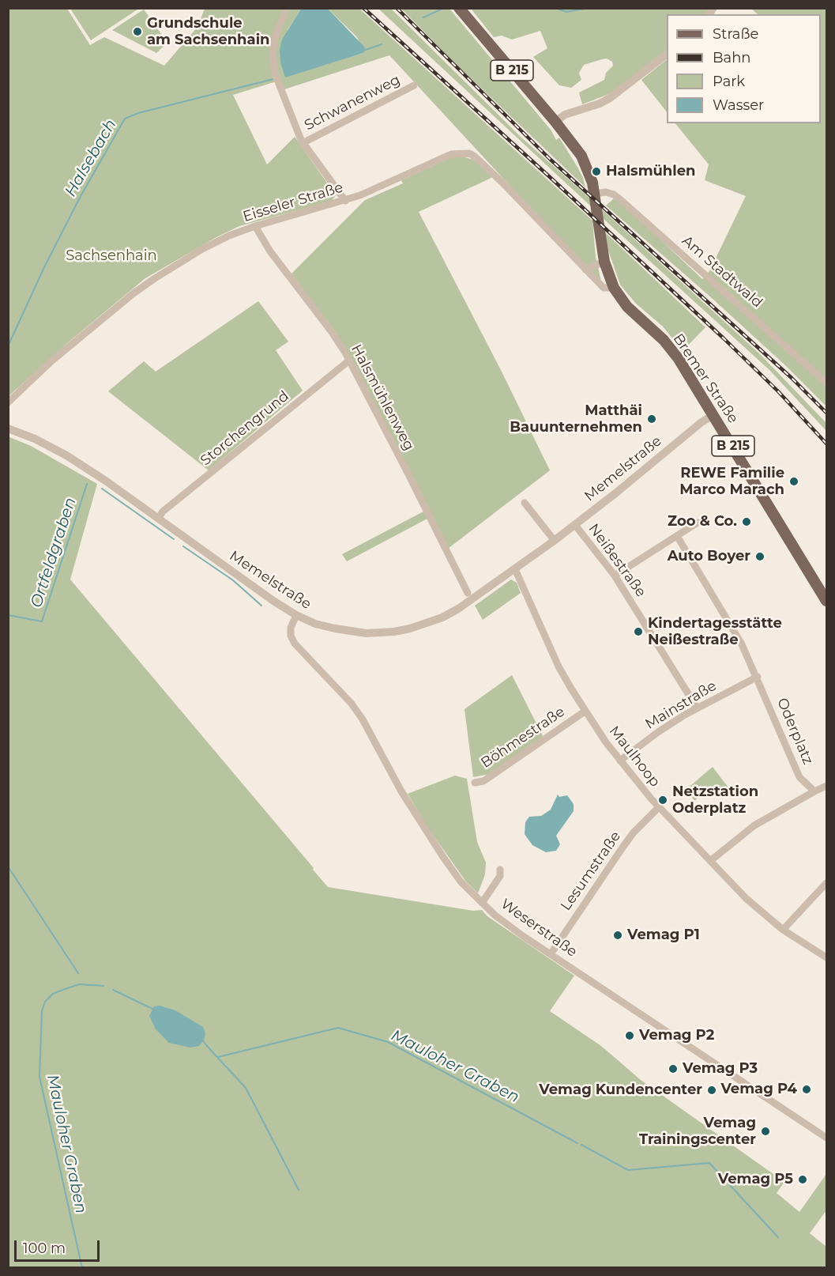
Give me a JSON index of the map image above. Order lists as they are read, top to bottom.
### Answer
{
  "streets": {
    "main road": ["B 215", "Bremer Straße"],
    "street": [
      "Schwanenweg",
      "Eisseler Straße",
      "Am Stadtwald",
      "Halsmühlenweg",
      "Storchengrund",
      "Memelstraße",
      "Neißestraße",
      "Mainstraße",
      "Oderplatz",
      "Böhmestraße",
      "Maulhoop",
      "Lesumstraße",
      "Weserstraße"
    ]
  },
  "crossings": [
    ["B 215", "Am Stadtwald"],
    ["B 215", "Bremer Straße"],
    ["Eisseler Straße", "Bremer Straße"],
    ["Eisseler Straße", "Halsmühlenweg"],
    ["Am Stadtwald", "Bremer Straße"],
    ["Bremer Straße", "Memelstraße"],
    ["Halsmühlenweg", "Storchengrund"],
    ["Storchengrund", "Memelstraße"],
    ["Memelstraße", "Neißestraße"],
    ["Memelstraße", "Maulhoop"],
    ["Memelstraße", "Weserstraße"],
    ["Neißestraße", "Mainstraße"],
    ["Mainstraße", "Oderplatz"],
    ["Mainstraße", "Maulhoop"],
    ["Böhmestraße", "Maulhoop"],
    ["Maulhoop", "Lesumstraße"],
    ["Lesumstraße", "Weserstraße"]
  ],
  "water": ["Halsebach", "Ortfeldgraben", "Mauloher Graben"],
  "parks": ["Sachsenhain"],
  "places": [
    "Grundschule am Sachsenhain",
    "Halsmühlen",
    "Matthäi Bauunternehmen",
    "REWE Familie Marco Marach",
    "Zoo & Co.",
    "Auto Boyer",
    "Kindertagesstätte Neißestraße",
    "Netzstation Oderplatz",
    "Vemag P1",
    "Vemag P2",
    "Vemag P3",
    "Vemag P4",
    "Vemag Kundencenter",
    "Vemag Trainingscenter",
    "Vemag P5"
  ],
  "legend": [
    "Straße",
    "Bahn",
    "Park",
    "Wasser"
  ],
  "scale_bar": "100 m"
}
